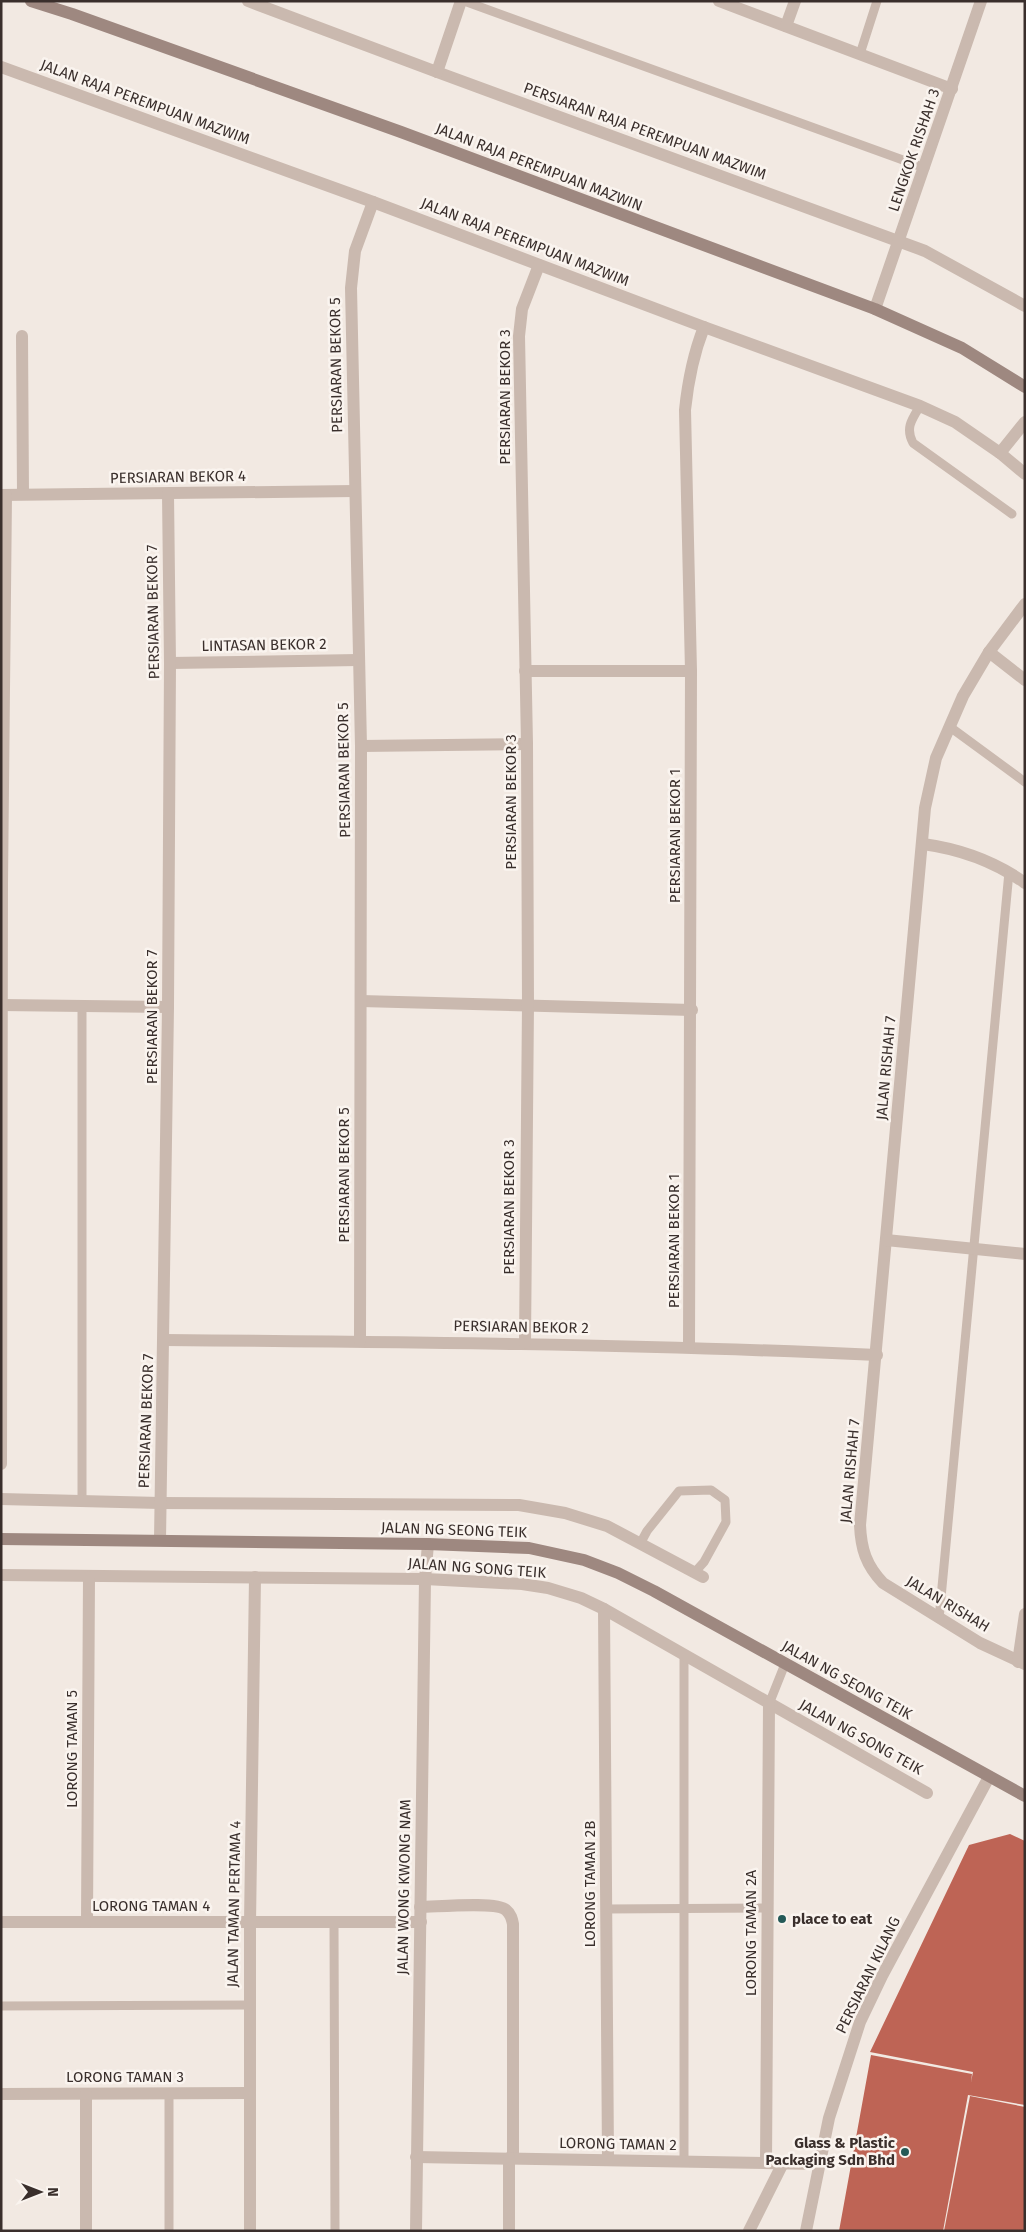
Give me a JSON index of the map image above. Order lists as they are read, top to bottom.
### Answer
{
  "streets": {
    "main road": ["JALAN RAJA PEREMPUAN MAZWIN", "JALAN NG SEONG TEIK"],
    "street": [
      "JALAN RAJA PEREMPUAN MAZWIM",
      "PERSIARAN RAJA PEREMPUAN MAZWIM",
      "LENGKOK RISHAH 3",
      "PERSIARAN BEKOR 5",
      "PERSIARAN BEKOR 3",
      "PERSIARAN BEKOR 4",
      "PERSIARAN BEKOR 7",
      "LINTASAN BEKOR 2",
      "PERSIARAN BEKOR 1",
      "JALAN RISHAH 7",
      "PERSIARAN BEKOR 2",
      "JALAN NG SONG TEIK",
      "JALAN RISHAH",
      "LORONG TAMAN 5",
      "LORONG TAMAN 2B",
      "JALAN WONG KWONG NAM",
      "JALAN TAMAN PERTAMA 4",
      "LORONG TAMAN 4",
      "LORONG TAMAN 2A",
      "PERSIARAN KILANG",
      "LORONG TAMAN 3",
      "LORONG TAMAN 2"
    ]
  },
  "crossings": [
    ["JALAN RAJA PEREMPUAN MAZWIM", "PERSIARAN BEKOR 5"],
    ["JALAN RAJA PEREMPUAN MAZWIM", "PERSIARAN BEKOR 3"],
    ["JALAN RAJA PEREMPUAN MAZWIM", "PERSIARAN BEKOR 1"],
    ["PERSIARAN RAJA PEREMPUAN MAZWIM", "LENGKOK RISHAH 3"],
    ["LENGKOK RISHAH 3", "JALAN RAJA PEREMPUAN MAZWIN"],
    ["PERSIARAN BEKOR 5", "PERSIARAN BEKOR 4"],
    ["PERSIARAN BEKOR 5", "LINTASAN BEKOR 2"],
    ["PERSIARAN BEKOR 5", "PERSIARAN BEKOR 2"],
    ["PERSIARAN BEKOR 3", "PERSIARAN BEKOR 2"],
    ["PERSIARAN BEKOR 4", "PERSIARAN BEKOR 7"],
    ["PERSIARAN BEKOR 7", "LINTASAN BEKOR 2"],
    ["PERSIARAN BEKOR 7", "PERSIARAN BEKOR 2"],
    ["PERSIARAN BEKOR 7", "JALAN NG SEONG TEIK"],
    ["PERSIARAN BEKOR 1", "PERSIARAN BEKOR 2"],
    ["JALAN RISHAH 7", "PERSIARAN BEKOR 2"],
    ["JALAN RISHAH 7", "JALAN RISHAH"],
    ["JALAN NG SEONG TEIK", "JALAN WONG KWONG NAM"],
    ["JALAN NG SEONG TEIK", "PERSIARAN KILANG"],
    ["JALAN NG SONG TEIK", "LORONG TAMAN 5"],
    ["JALAN NG SONG TEIK", "LORONG TAMAN 2B"],
    ["JALAN NG SONG TEIK", "JALAN WONG KWONG NAM"],
    ["JALAN NG SONG TEIK", "JALAN TAMAN PERTAMA 4"],
    ["JALAN NG SONG TEIK", "LORONG TAMAN 2A"],
    ["LORONG TAMAN 5", "LORONG TAMAN 4"],
    ["LORONG TAMAN 2B", "LORONG TAMAN 2"],
    ["JALAN WONG KWONG NAM", "LORONG TAMAN 4"],
    ["JALAN WONG KWONG NAM", "LORONG TAMAN 2"],
    ["JALAN TAMAN PERTAMA 4", "LORONG TAMAN 4"],
    ["JALAN TAMAN PERTAMA 4", "LORONG TAMAN 3"],
    ["LORONG TAMAN 2A", "LORONG TAMAN 2"],
    ["PERSIARAN KILANG", "LORONG TAMAN 2"]
  ],
  "places": ["place to eat", "Glass & Plastic Packaging Sdn Bhd"],
  "north": "right"
}
